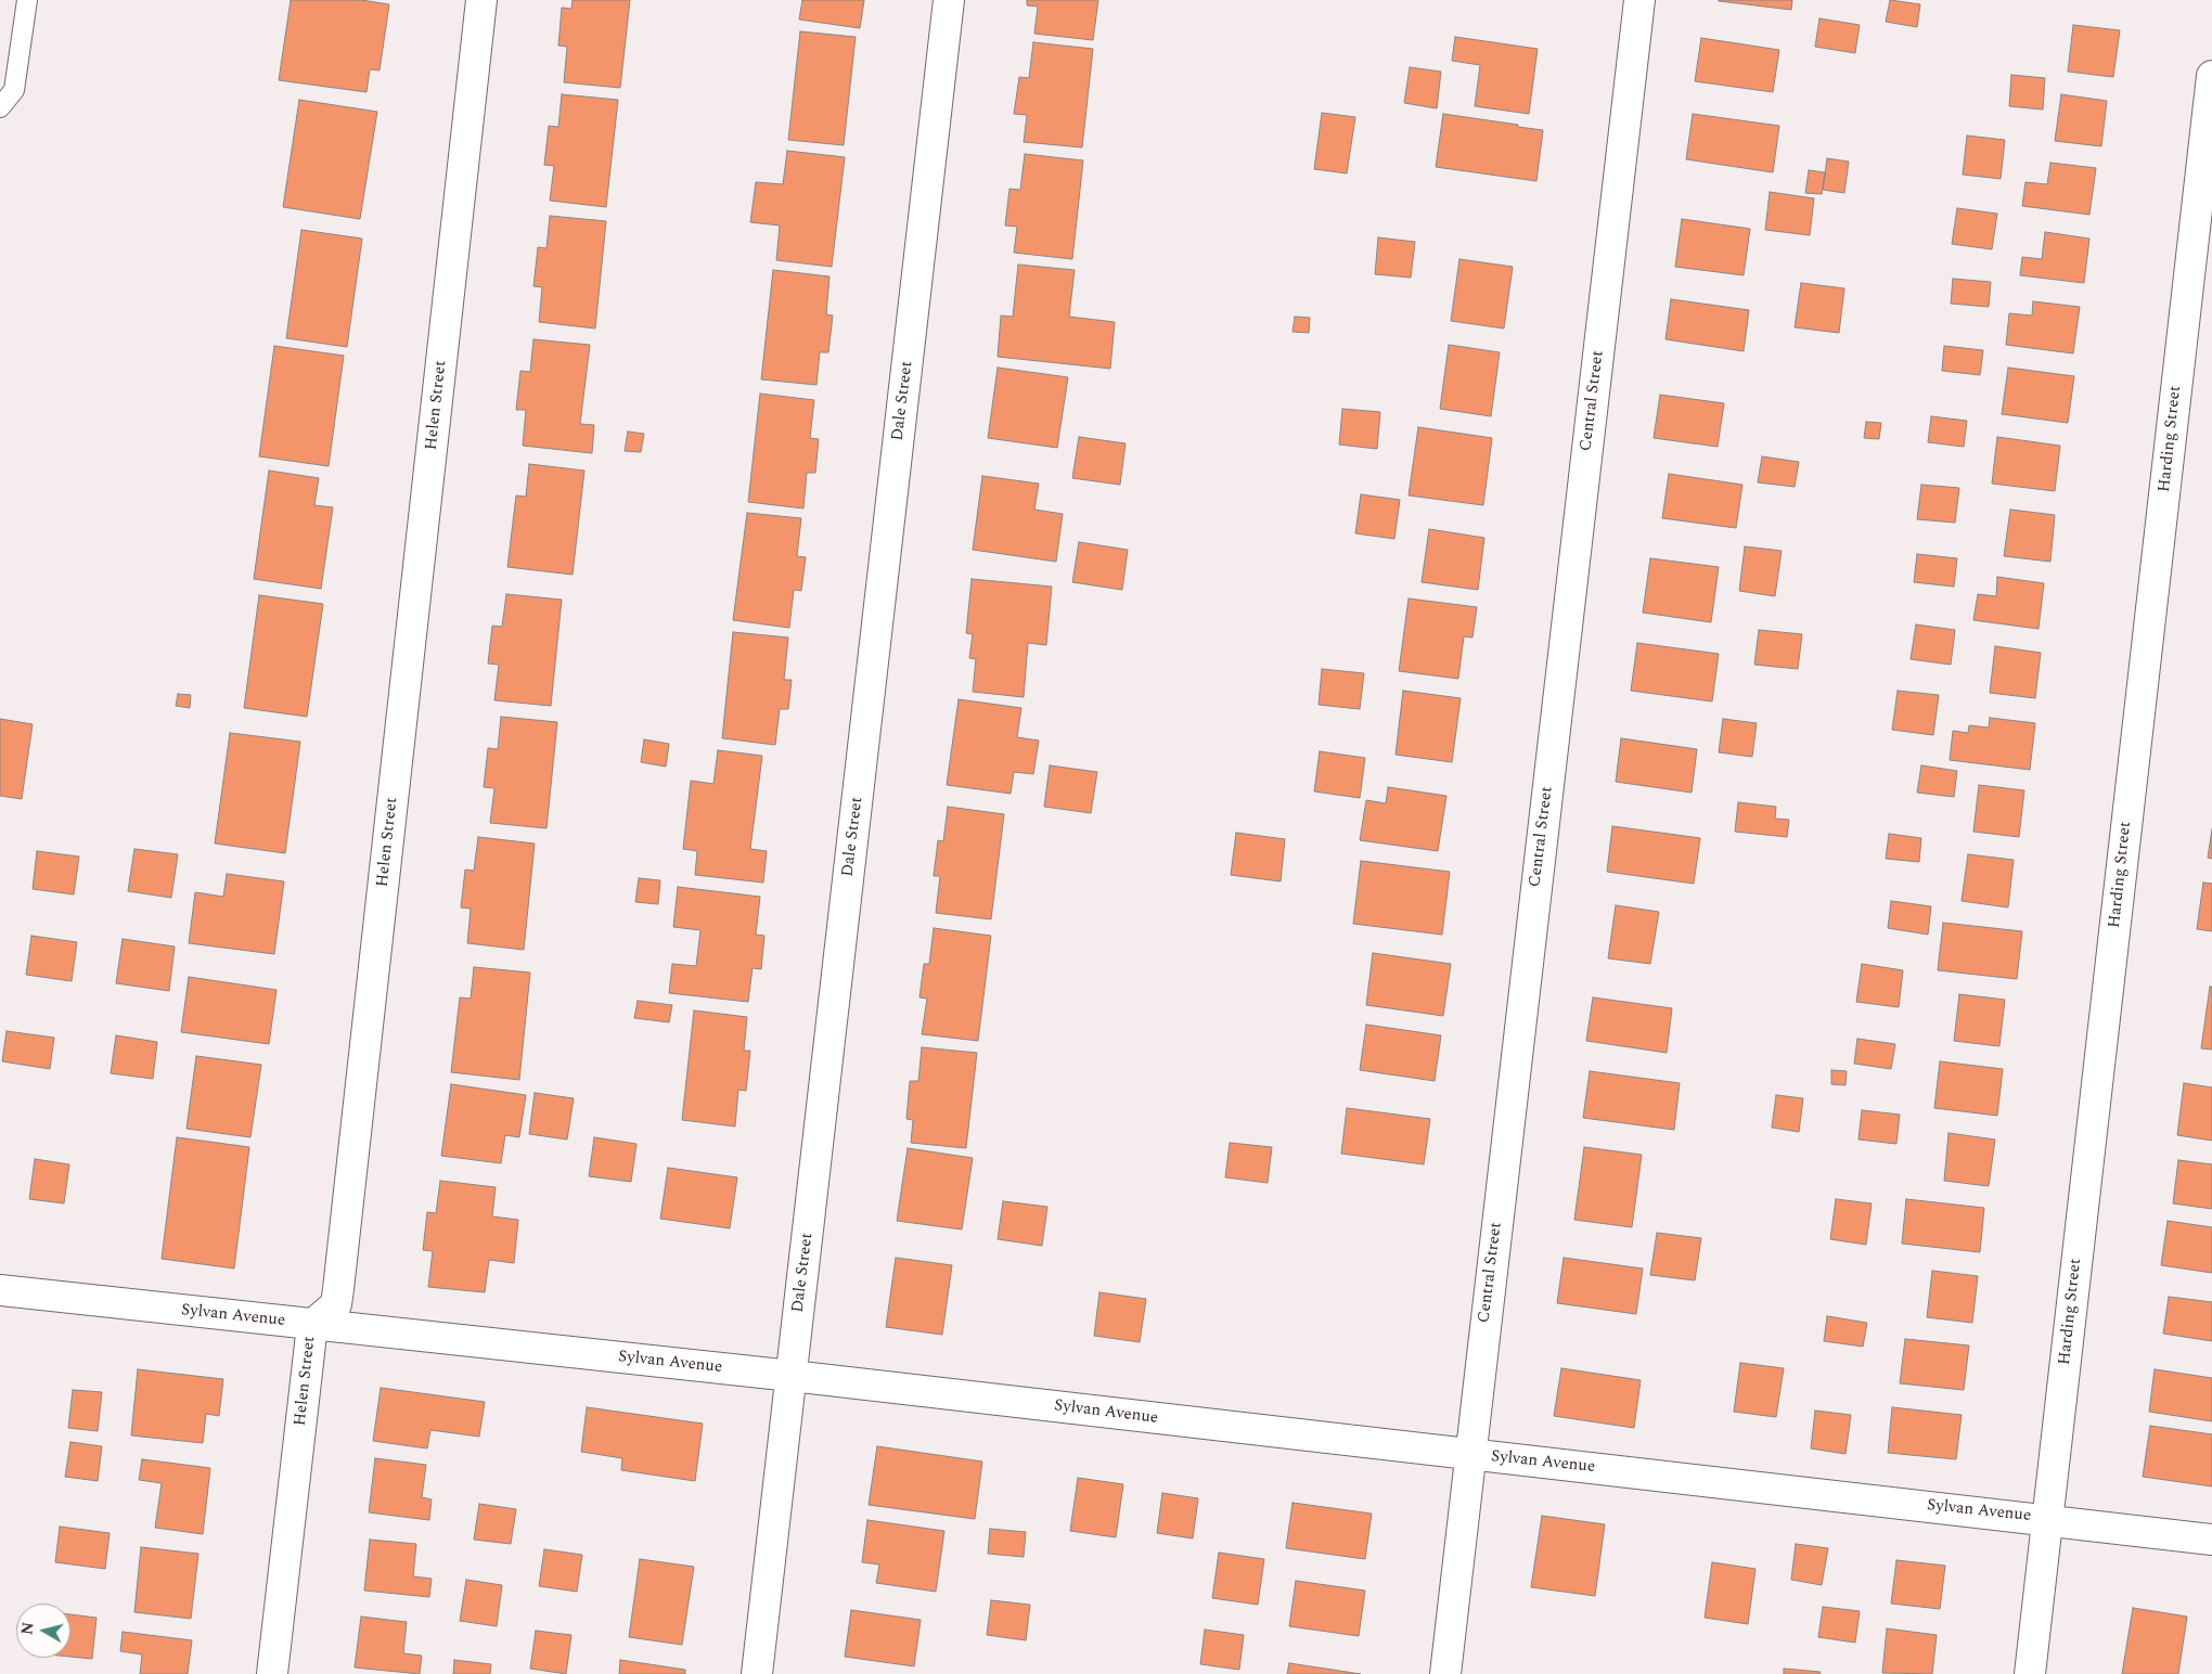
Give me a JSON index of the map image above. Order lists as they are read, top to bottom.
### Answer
{
  "streets": {
    "street": [
      "Dale Street",
      "Central Street",
      "Helen Street",
      "Harding Street",
      "Sylvan Avenue"
    ]
  },
  "crossings": [
    ["Dale Street", "Sylvan Avenue"],
    ["Central Street", "Sylvan Avenue"],
    ["Helen Street", "Sylvan Avenue"],
    ["Harding Street", "Sylvan Avenue"]
  ],
  "north": "left"
}
